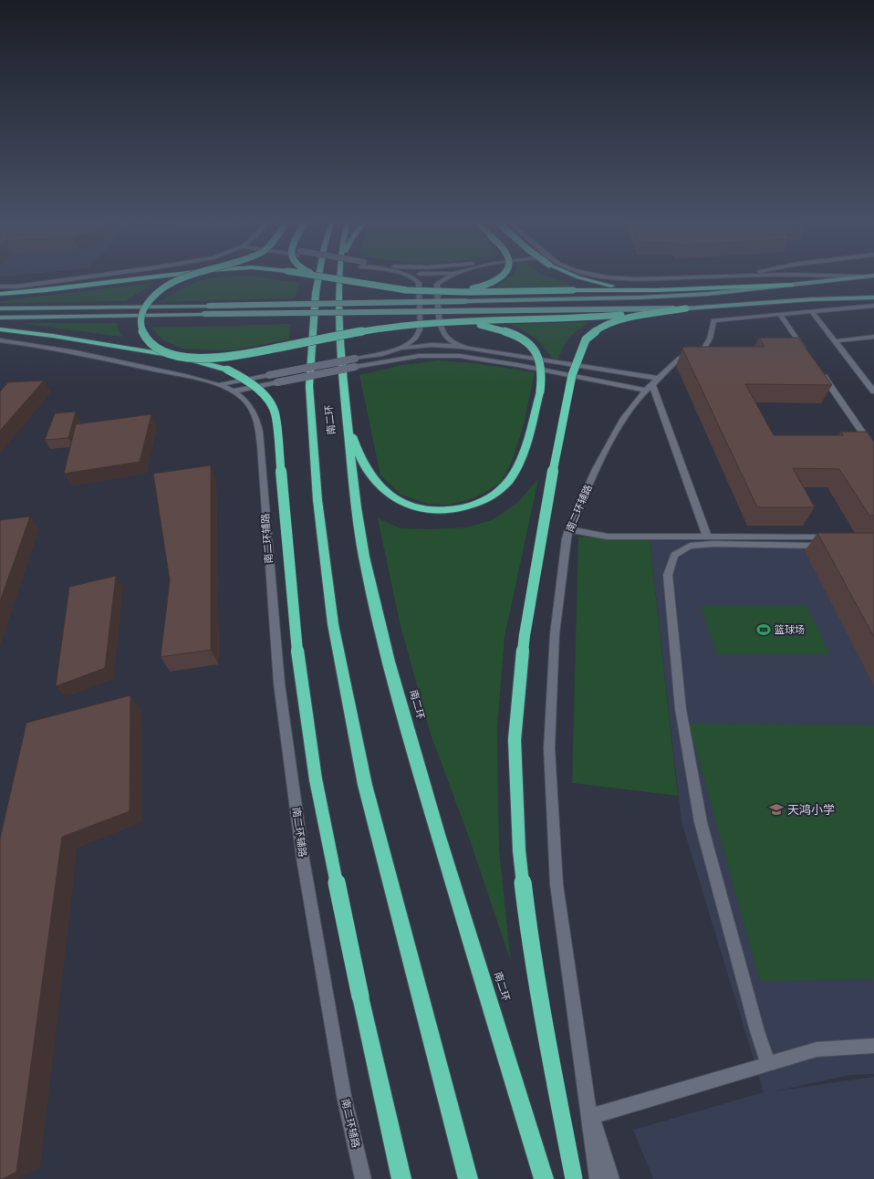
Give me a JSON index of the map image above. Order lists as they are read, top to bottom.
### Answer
{
  "streets": {
    "highway": ["南二环"],
    "street": ["南二环辅路"]
  },
  "places": {
    "sports": ["篮球场"],
    "school or university": ["天鸿小学"]
  }
}
